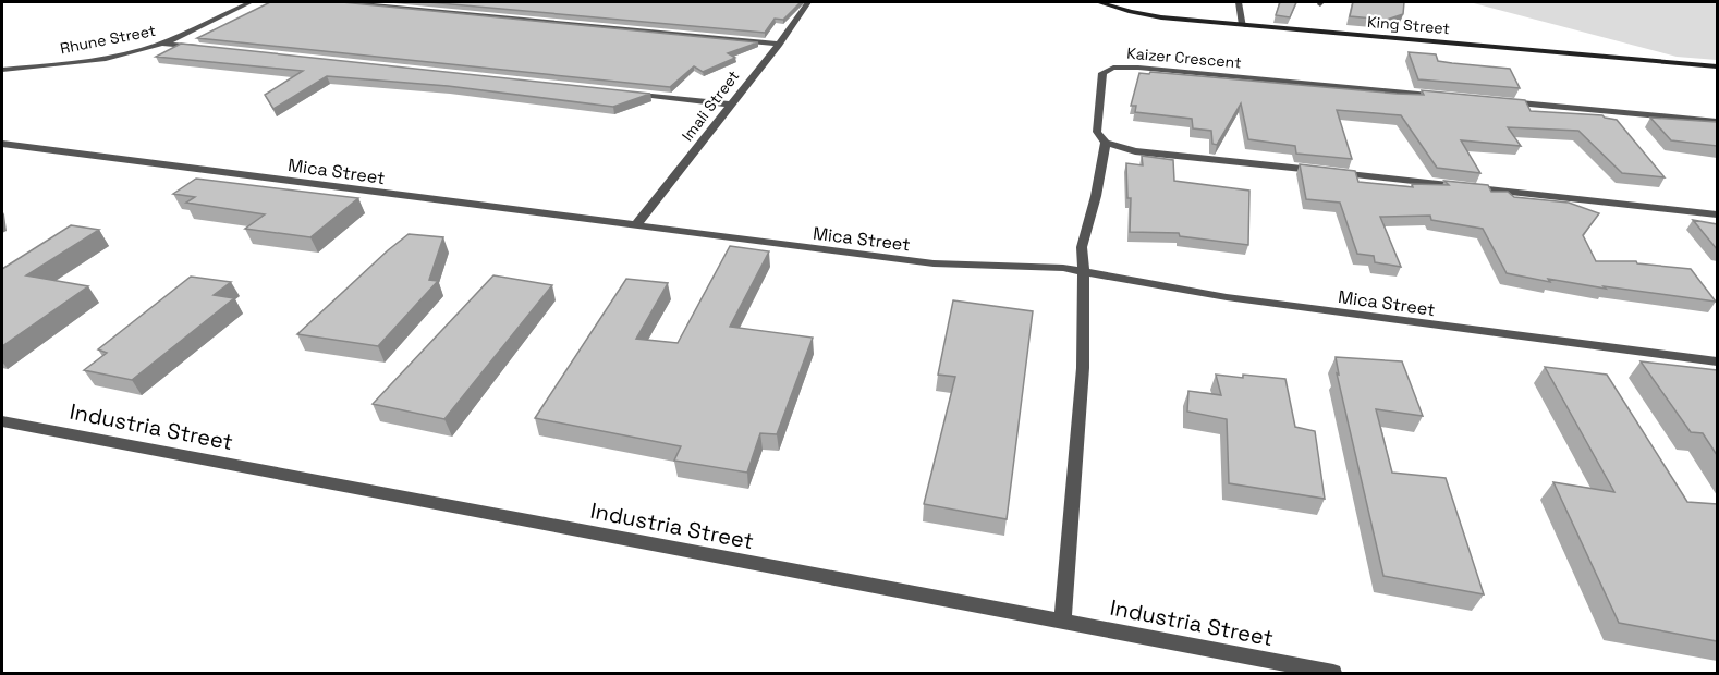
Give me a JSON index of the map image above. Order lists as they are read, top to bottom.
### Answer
{
  "streets": {
    "street": [
      "King Street",
      "Rhune Street",
      "Kaizer Crescent",
      "Imali Street",
      "Mica Street",
      "Industria Street"
    ]
  },
  "crossings": [
    ["Imali Street", "Mica Street"]
  ]
}
